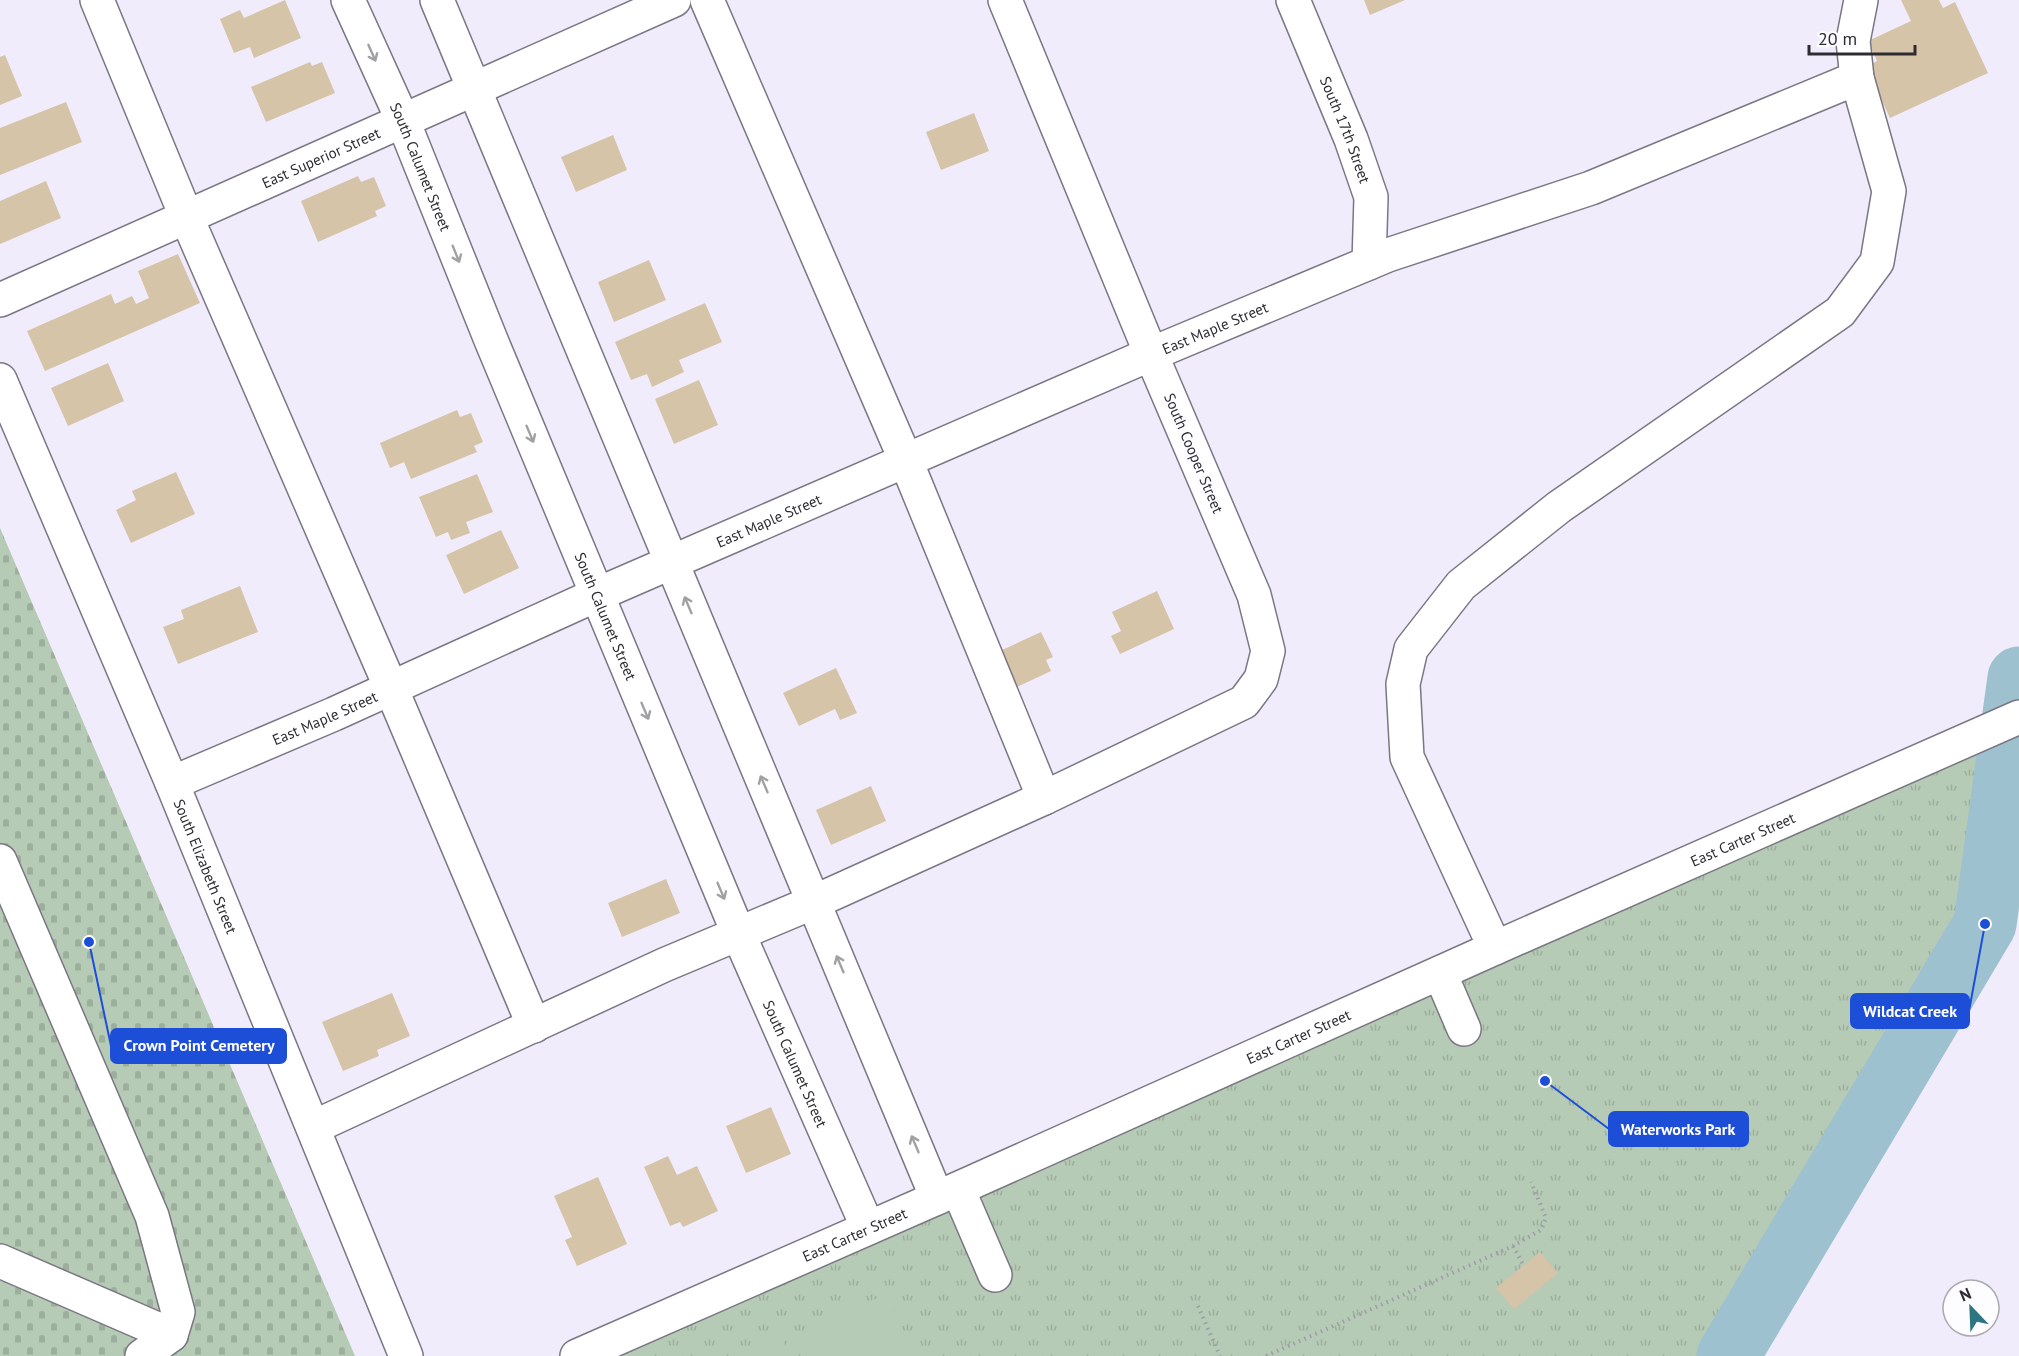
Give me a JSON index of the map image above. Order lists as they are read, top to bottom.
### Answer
{
  "streets": {
    "street": [
      "South 17th Street",
      "East Superior Street",
      "South Calumet Street",
      "East Maple Street",
      "South Cooper Street",
      "East Carter Street",
      "South Elizabeth Street"
    ]
  },
  "crossings": [
    ["South 17th Street", "East Maple Street"],
    ["East Superior Street", "South Calumet Street"],
    ["South Calumet Street", "East Maple Street"],
    ["South Calumet Street", "South Cooper Street"],
    ["South Calumet Street", "East Carter Street"],
    ["East Maple Street", "South Cooper Street"],
    ["East Maple Street", "South Elizabeth Street"],
    ["South Cooper Street", "South Elizabeth Street"]
  ],
  "places": ["Wildcat Creek", "Crown Point Cemetery", "Waterworks Park"],
  "scale_bar": "20 m",
  "north": "top left"
}
